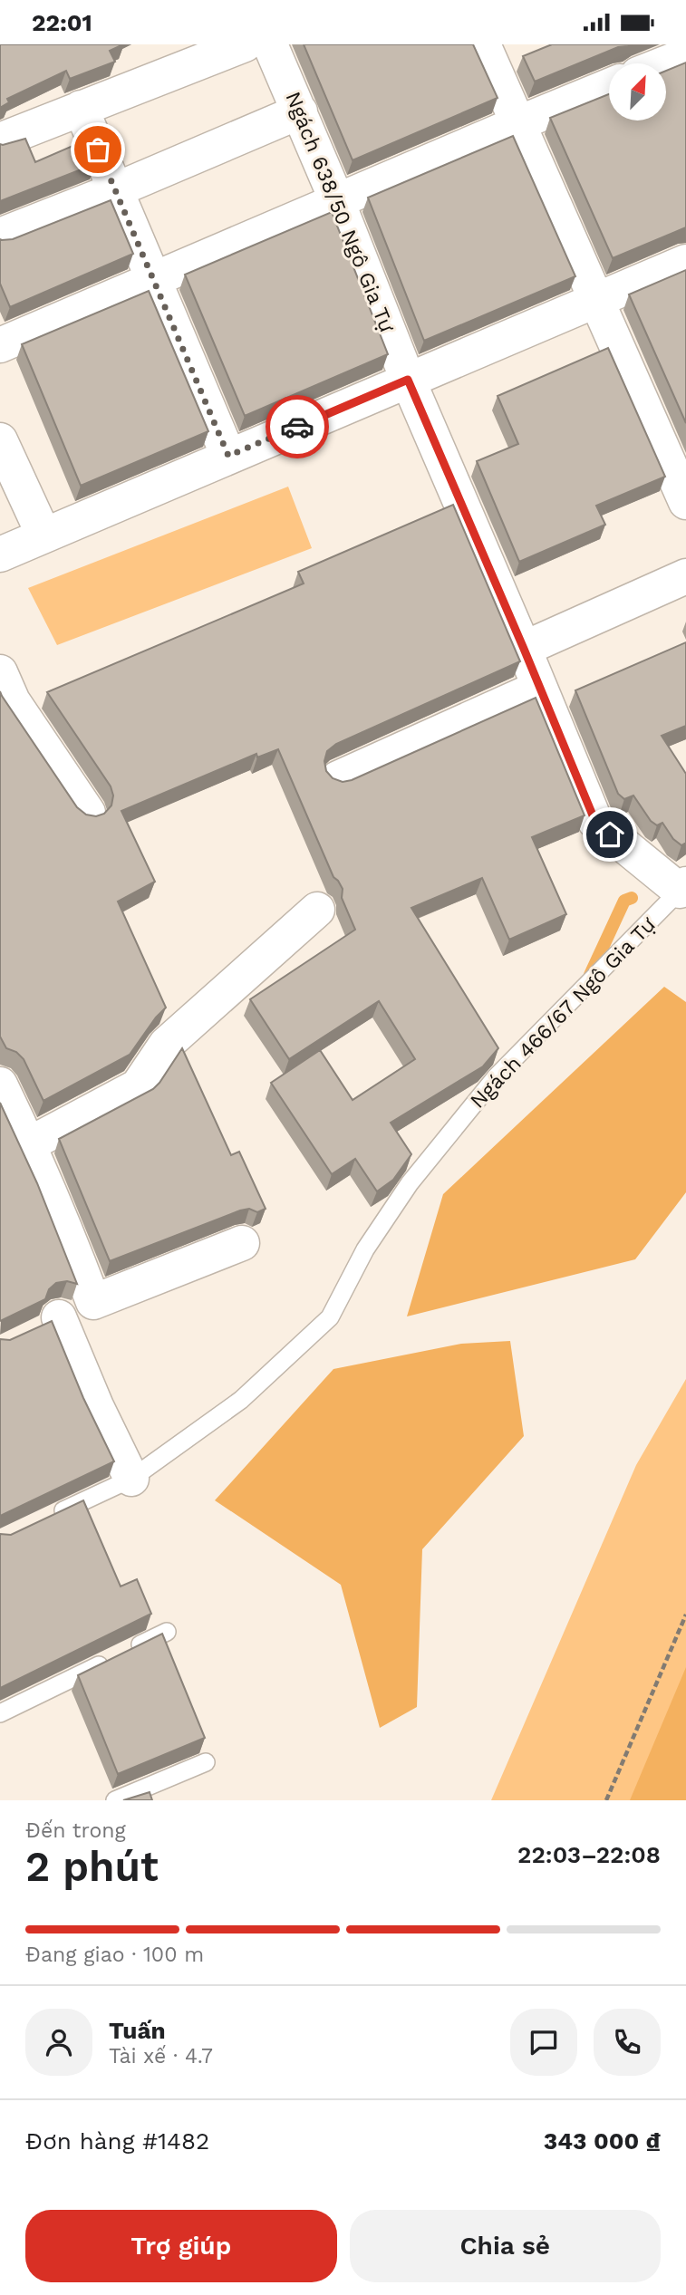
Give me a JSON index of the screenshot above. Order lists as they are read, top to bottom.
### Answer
{
  "streets": {
    "street": ["Ngách 638/50 Ngô Gia Tự"],
    "lane": ["Ngách 466/67 Ngô Gia Tự"]
  },
  "crossings": [
    ["Ngách 638/50 Ngô Gia Tự", "Ngách 466/67 Ngô Gia Tự"]
  ],
  "north": "top right",
  "page": {
    "status": "22:01",
    "heading": ["2 phút", "Đến trong", "22:03–22:08"],
    "panel": [
      "Tuấn",
      "Tài xế · 4.7",
      "Đơn hàng #1482",
      "343 000 ₫"
    ],
    "bar": "Đang giao · 100 m",
    "buttons": ["Trợ giúp", "Chia sẻ"]
  }
}
